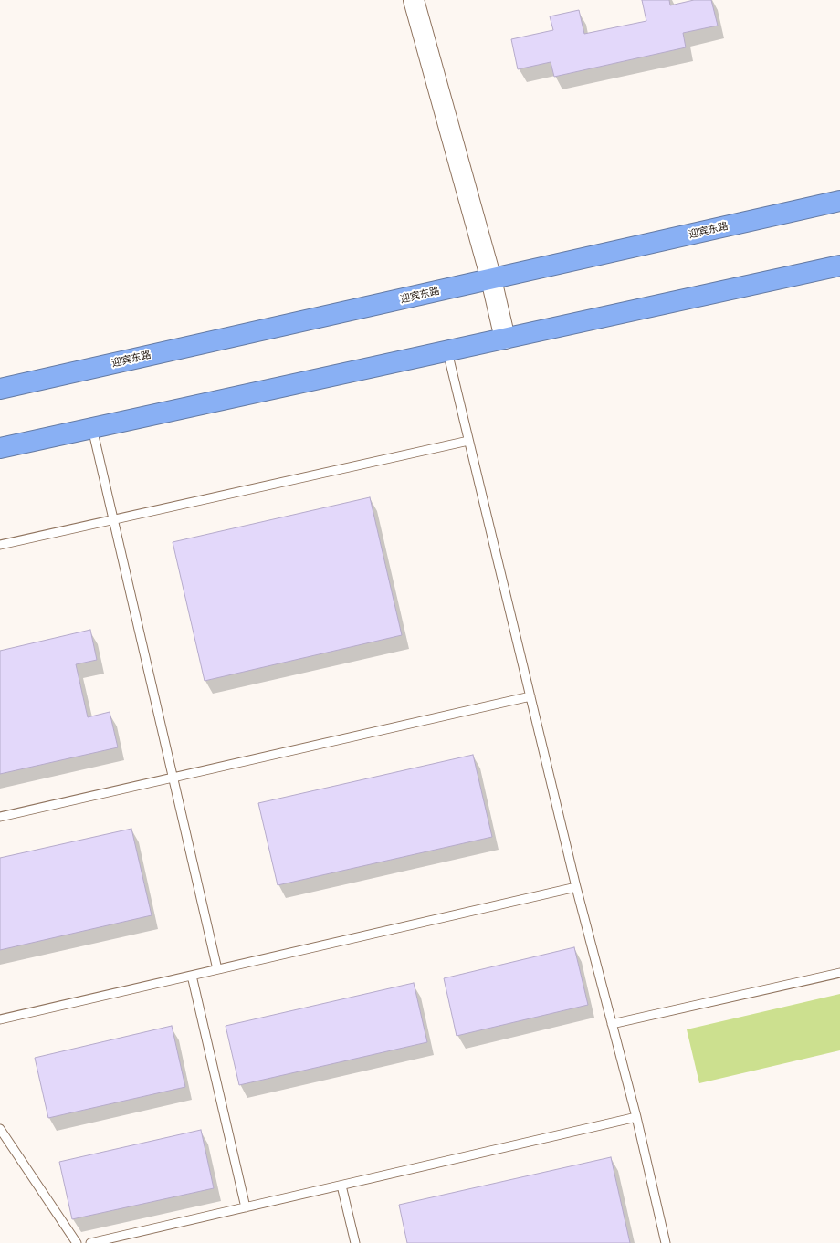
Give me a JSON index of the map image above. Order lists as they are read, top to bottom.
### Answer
{
  "streets": {
    "highway": ["迎宾东路"]
  }
}
